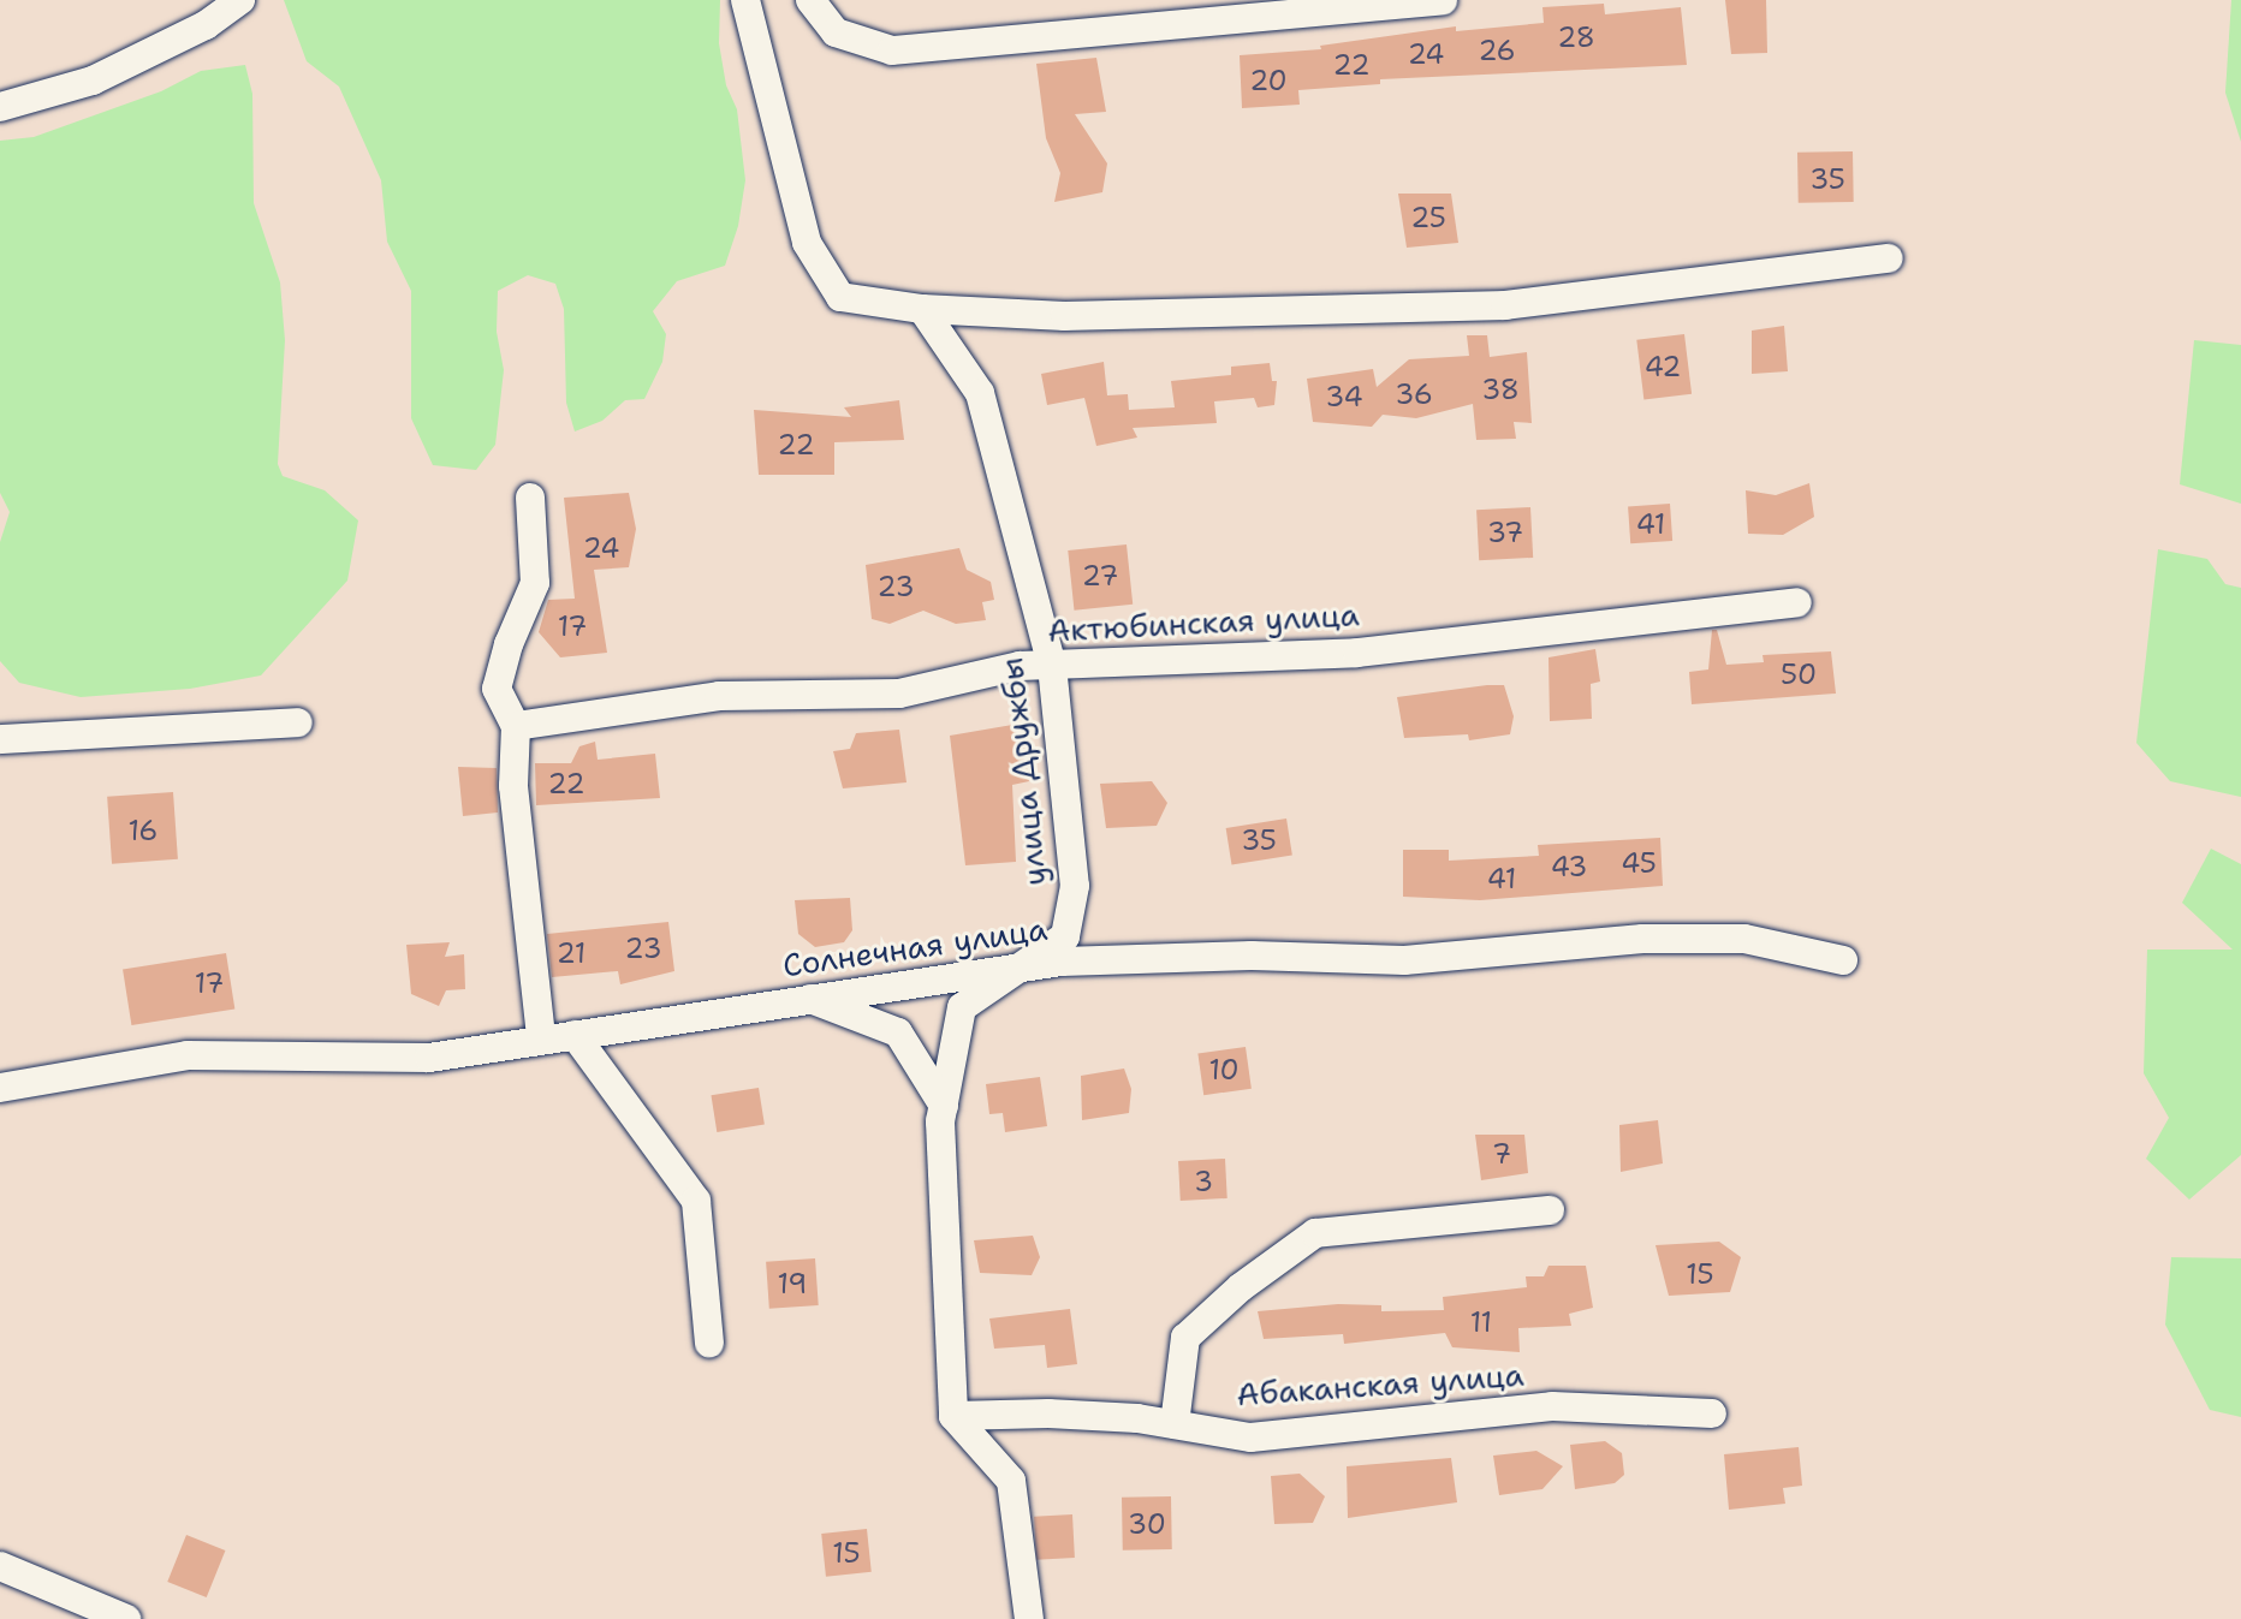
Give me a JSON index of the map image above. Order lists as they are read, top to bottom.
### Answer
{
  "streets": {
    "street": [
      "Актюбинская улица",
      "улица Дружбы",
      "Солнечная улица",
      "Абаканская улица"
    ]
  },
  "crossings": [
    ["Актюбинская улица", "улица Дружбы"],
    ["улица Дружбы", "Солнечная улица"],
    ["улица Дружбы", "Абаканская улица"]
  ],
  "house_numbers": [
    "28",
    "26",
    "24",
    "22",
    "20",
    "35",
    "25",
    "42",
    "38",
    "36",
    "34",
    "22",
    "41",
    "37",
    "24",
    "27",
    "23",
    "17",
    "50",
    "22",
    "16",
    "35",
    "45",
    "43",
    "41",
    "23",
    "21",
    "17",
    "10",
    "7",
    "3",
    "15",
    "19",
    "11",
    "30",
    "15"
  ]
}
